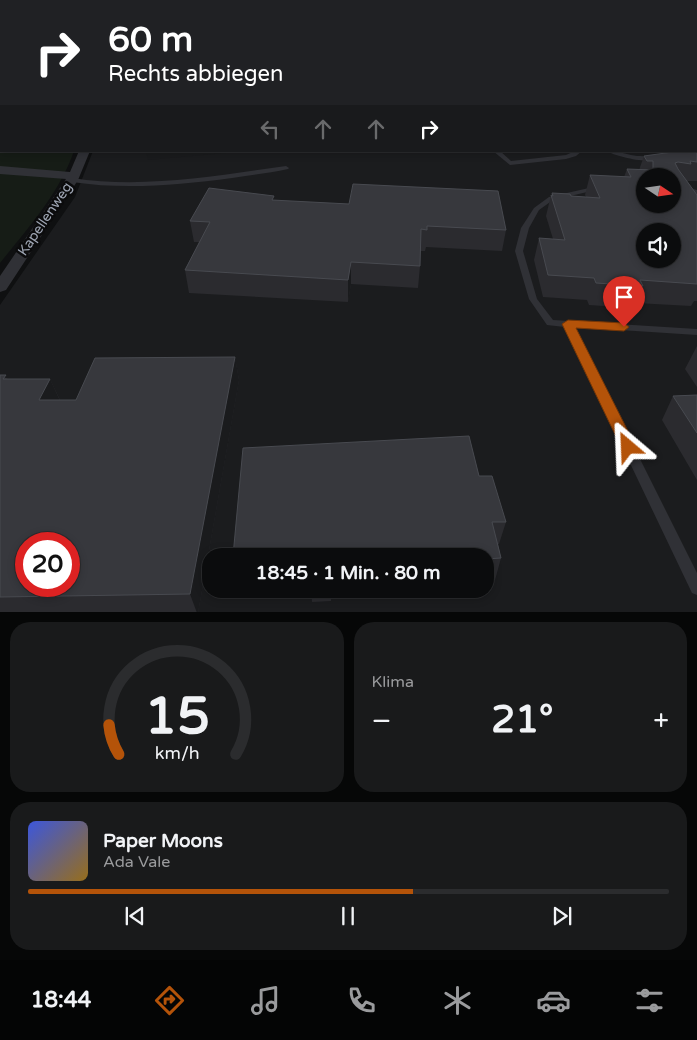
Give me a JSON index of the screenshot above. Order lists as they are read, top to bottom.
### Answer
{
  "streets": {
    "street": ["Kapellenweg"]
  },
  "north": "right",
  "page": {
    "turn": ["60 m", "Rechts abbiegen"],
    "limit": "20",
    "trip": "18:45 · 1 Min. · 80 m",
    "tile": "Klima",
    "heat": ["−", "21°", "+"],
    "song": ["Paper Moons", "Ada Vale"],
    "tabs": "18:44",
    "gauge": ["15", "km/h"]
  }
}
